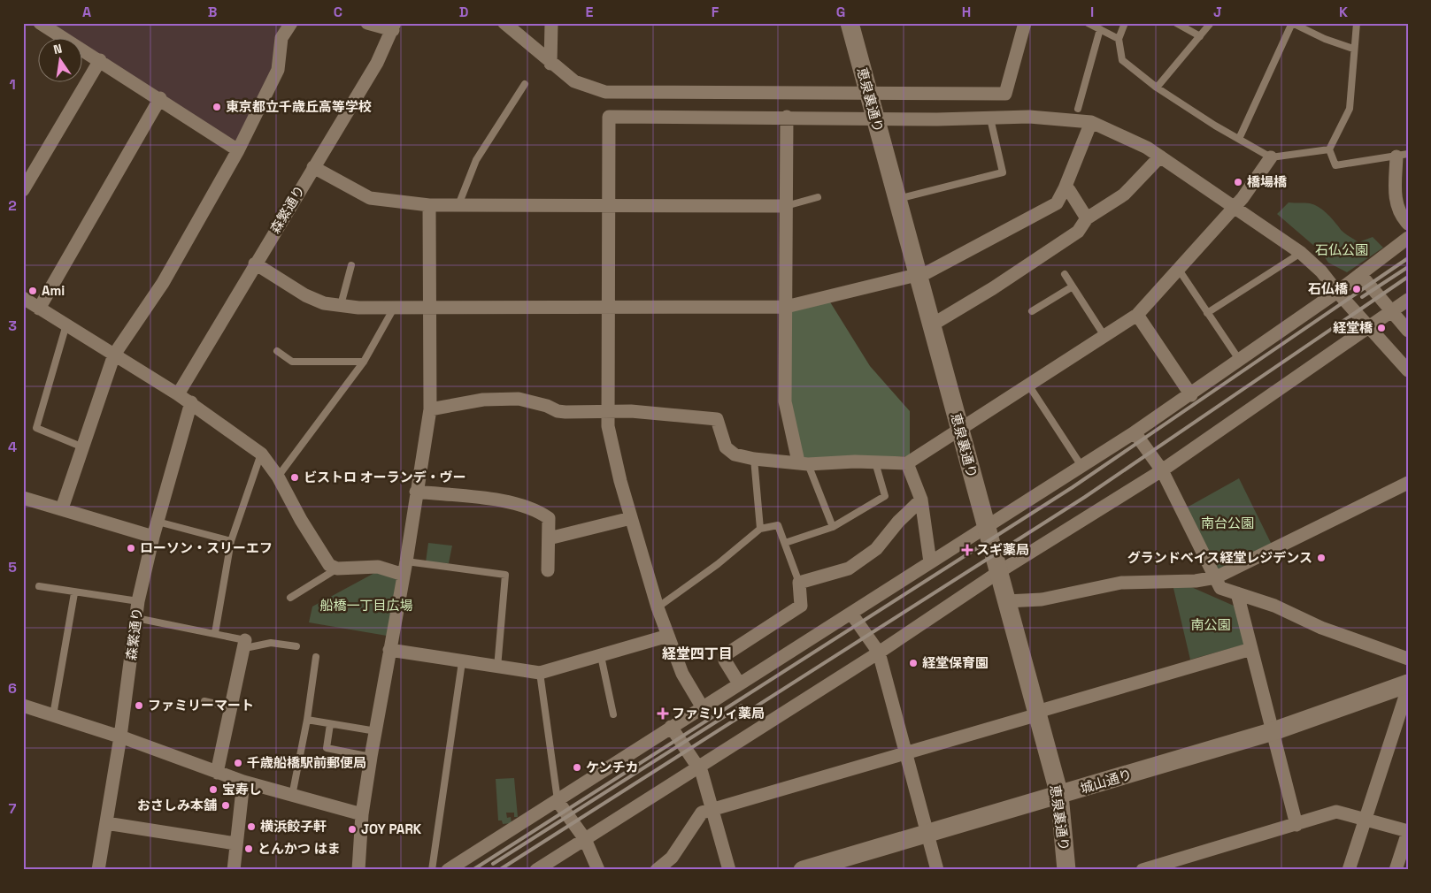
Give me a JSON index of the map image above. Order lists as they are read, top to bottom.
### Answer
{
  "streets": {
    "street": ["恵泉裏通り", "森繁通り", "城山通り"]
  },
  "crossings": [
    ["恵泉裏通り", "城山通り"]
  ],
  "districts": ["経堂四丁目"],
  "parks": [
    "石仏公園",
    "南台公園",
    "船橋一丁目広場",
    "南公園"
  ],
  "places": {
    "other": [
      "東京都立千歳丘高等学校",
      "橋場橋",
      "石仏橋",
      "Ami",
      "経堂橋",
      "ビストロ オーランデ・ヴー",
      "ローソン・スリーエフ",
      "グランドベイス経堂レジデンス",
      "経堂保育園",
      "ファミリーマート",
      "千歳船橋駅前郵便局",
      "ケンチカ",
      "宝寿し",
      "おさしみ本舗",
      "横浜餃子軒",
      "JOY PARK",
      "とんかつ はま"
    ],
    "health": ["スギ薬局", "ファミリィ薬局"]
  },
  "north": "top",
  "grid": {
    "columns": [
      "A",
      "B",
      "C",
      "D",
      "E",
      "F",
      "G",
      "H",
      "I",
      "J",
      "K"
    ],
    "rows": [
      "1",
      "2",
      "3",
      "4",
      "5",
      "6",
      "7"
    ]
  }
}
